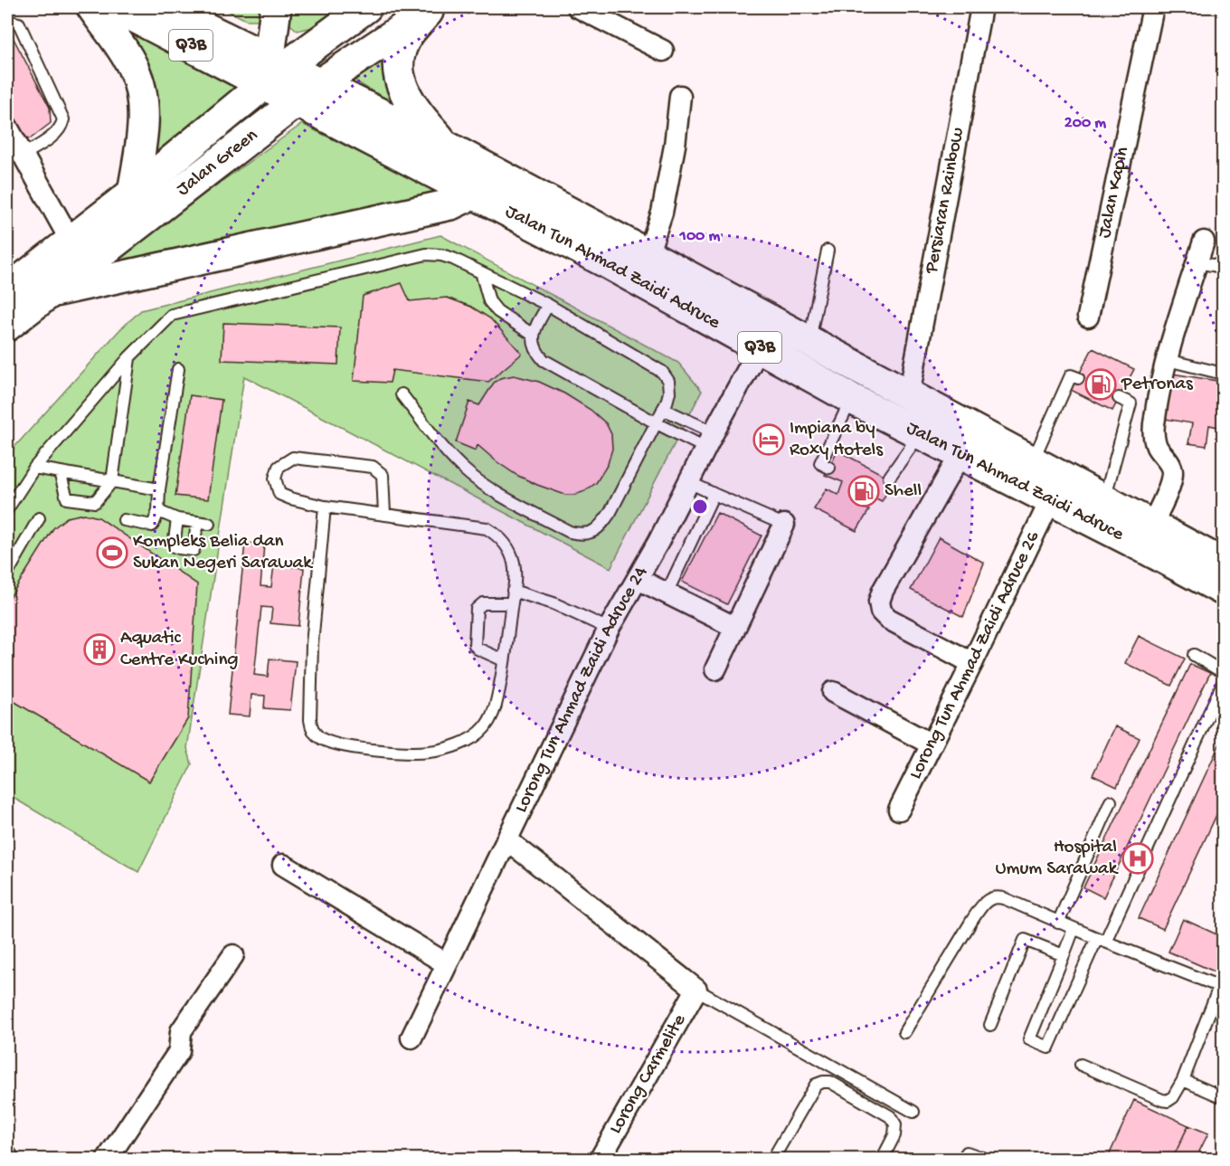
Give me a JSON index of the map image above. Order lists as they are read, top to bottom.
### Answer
{
  "streets": {
    "main road": ["Q3B", "Jalan Green", "Jalan Tun Ahmad Zaidi Adruce"],
    "street": [
      "Jalan Kapin",
      "Persiaran Rainbow",
      "Lorong Tun Ahmad Zaidi Adruce 26",
      "Lorong Tun Ahmad Zaidi Adruce 24",
      "Lorong Carmelite"
    ]
  },
  "crossings": [
    ["Jalan Green", "Jalan Tun Ahmad Zaidi Adruce"],
    ["Persiaran Rainbow", "Jalan Tun Ahmad Zaidi Adruce"],
    ["Jalan Tun Ahmad Zaidi Adruce", "Lorong Tun Ahmad Zaidi Adruce 26"],
    ["Jalan Tun Ahmad Zaidi Adruce", "Lorong Tun Ahmad Zaidi Adruce 24"]
  ],
  "places": {
    "fuel station": ["Petronas", "Shell"],
    "hotel": ["Impiana by Roxy Hotels"],
    "sports": ["Kompleks Belia dan Sukan Negeri Sarawak"],
    "building": ["Aquatic Centre Kuching"],
    "hospital": ["Hospital Umum Sarawak"]
  },
  "rings": ["200 m", "100 m"]
}
